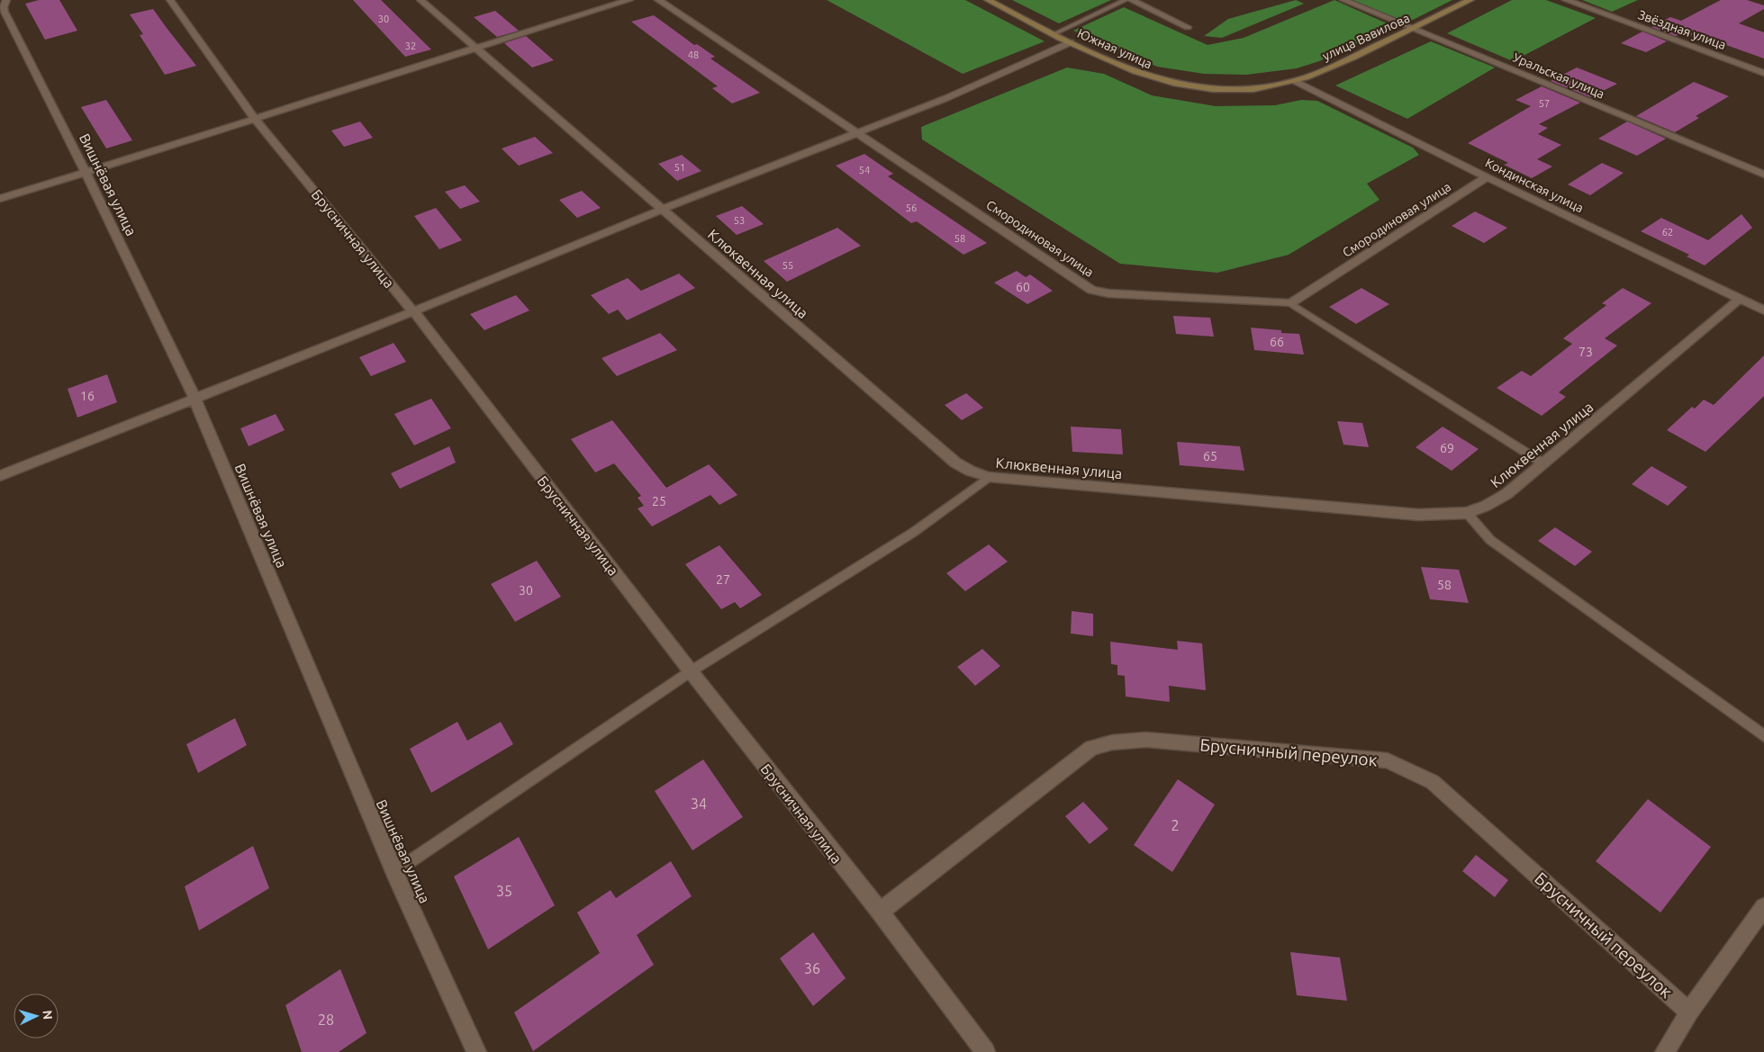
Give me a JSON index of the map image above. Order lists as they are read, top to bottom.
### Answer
{
  "streets": {
    "street": [
      "Звёздная улица",
      "улица Вавилова",
      "Южная улица",
      "Уральская улица",
      "Вишнёвая улица",
      "Кондинская улица",
      "Смородиновая улица",
      "Брусничная улица",
      "Клюквенная улица",
      "Брусничный переулок"
    ]
  },
  "crossings": [
    ["улица Вавилова", "Южная улица"],
    ["улица Вавилова", "Уральская улица"],
    ["улица Вавилова", "Кондинская улица"],
    ["Южная улица", "Кондинская улица"],
    ["Кондинская улица", "Смородиновая улица"],
    ["Кондинская улица", "Клюквенная улица"],
    ["Брусничная улица", "Брусничный переулок"]
  ],
  "house_numbers": [
    "30",
    "32",
    "48",
    "57",
    "51",
    "54",
    "56",
    "53",
    "62",
    "58",
    "55",
    "60",
    "66",
    "73",
    "16",
    "69",
    "65",
    "25",
    "27",
    "58",
    "30",
    "34",
    "2",
    "35",
    "36",
    "28"
  ],
  "north": "right"
}
